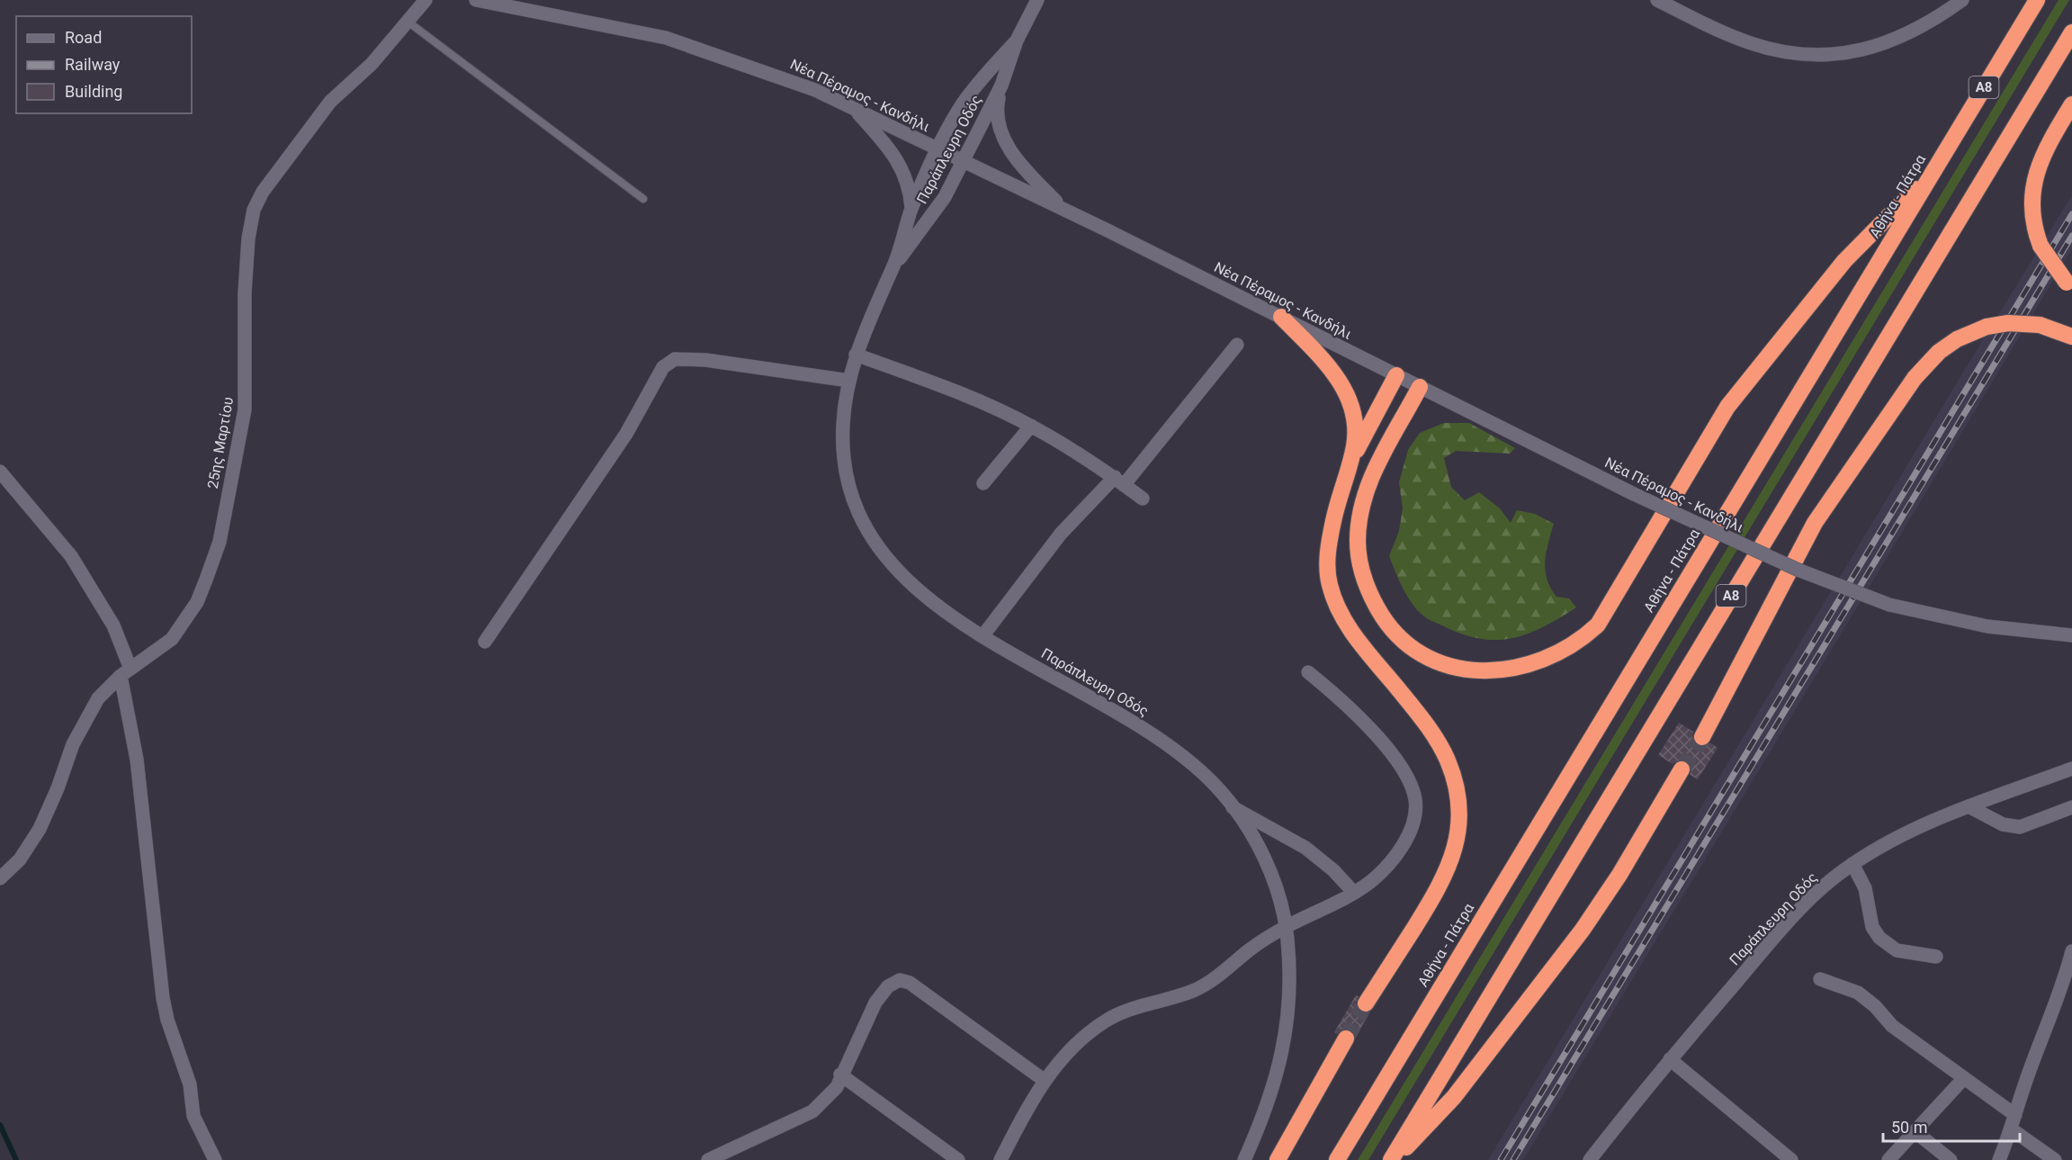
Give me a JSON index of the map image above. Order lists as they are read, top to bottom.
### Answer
{
  "streets": {
    "highway": ["Α8", "Αθήνα - Πάτρα"],
    "street": ["Νέα Πέραμος - Κανδήλι", "Παράπλευρη Οδός", "25ης Μαρτίου"]
  },
  "crossings": [
    ["Νέα Πέραμος - Κανδήλι", "Παράπλευρη Οδός"]
  ],
  "legend": ["Road", "Railway", "Building"],
  "scale_bar": "50 m"
}
